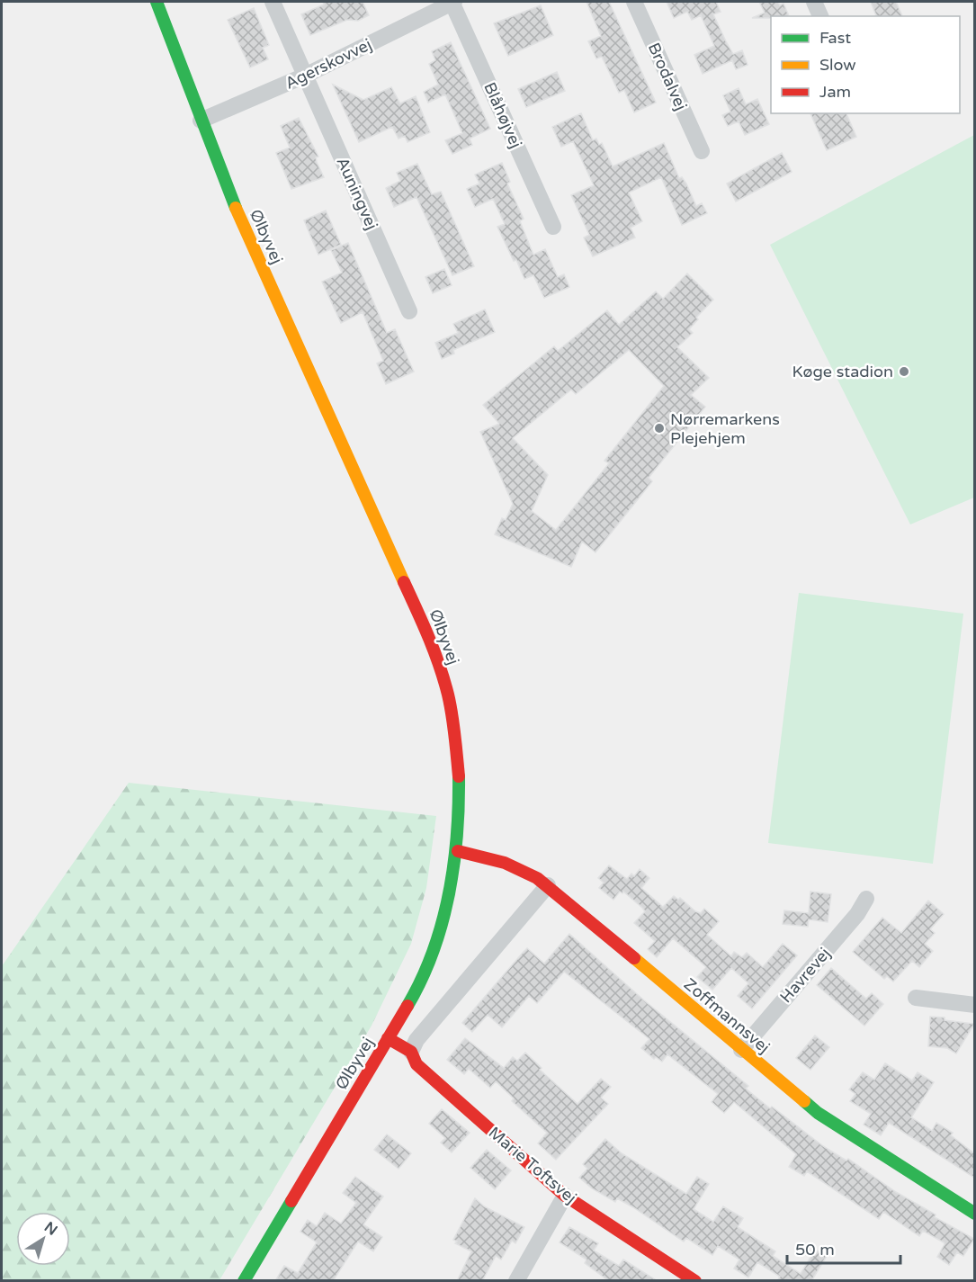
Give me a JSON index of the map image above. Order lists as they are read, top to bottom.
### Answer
{
  "streets": {
    "street": [
      "Agerskovvej",
      "Brodalvej",
      "Blåhøjvej",
      "Auningvej",
      "Ølbyvej",
      "Havrevej",
      "Zoffmannsvej",
      "Marie Toftsvej"
    ]
  },
  "crossings": [
    ["Agerskovvej", "Blåhøjvej"],
    ["Agerskovvej", "Auningvej"],
    ["Agerskovvej", "Ølbyvej"],
    ["Ølbyvej", "Zoffmannsvej"],
    ["Ølbyvej", "Marie Toftsvej"],
    ["Havrevej", "Zoffmannsvej"]
  ],
  "places": ["Køge stadion", "Nørremarkens Plejehjem"],
  "legend": ["Fast", "Slow", "Jam"],
  "scale_bar": "50 m",
  "north": "top right"
}
